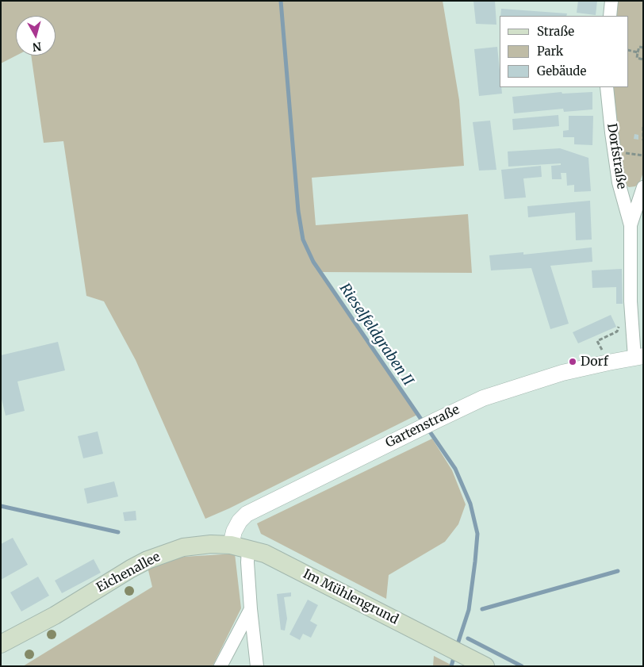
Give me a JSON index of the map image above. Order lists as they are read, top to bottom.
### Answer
{
  "streets": {
    "main road": ["Eichenallee", "Im Mühlengrund"],
    "street": ["Dorfstraße", "Gartenstraße"]
  },
  "crossings": [
    ["Dorfstraße", "Gartenstraße"],
    ["Gartenstraße", "Eichenallee"],
    ["Gartenstraße", "Im Mühlengrund"],
    ["Eichenallee", "Im Mühlengrund"]
  ],
  "water": ["Rieselfeldgraben II"],
  "places": ["Dorf"],
  "legend": ["Straße", "Park", "Gebäude"],
  "north": "bottom"
}
